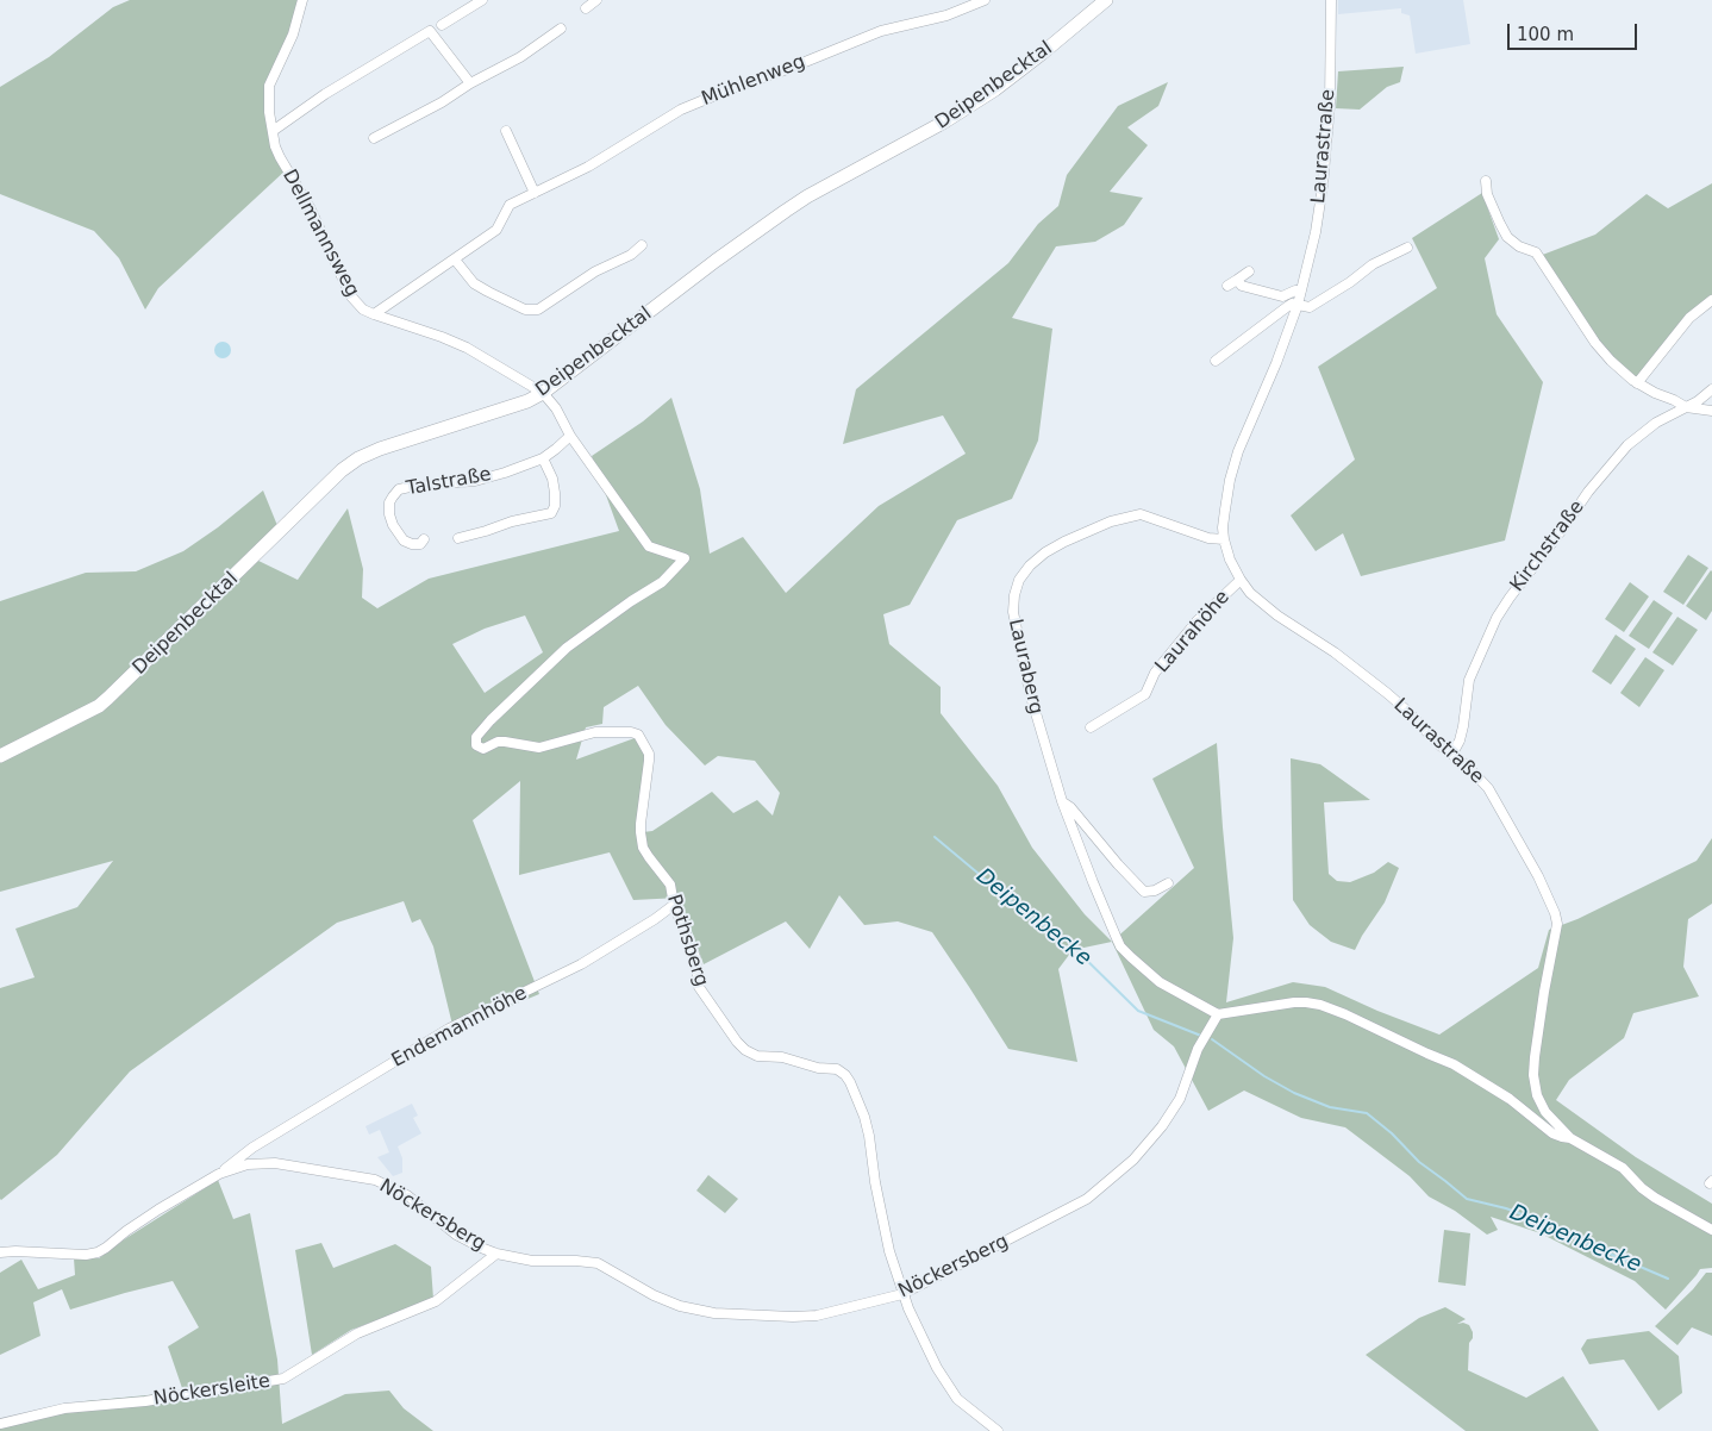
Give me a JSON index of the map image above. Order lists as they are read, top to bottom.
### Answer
{
  "streets": {
    "main road": ["Deipenbecktal"],
    "street": [
      "Mühlenweg",
      "Laurastraße",
      "Dellmannsweg",
      "Talstraße",
      "Kirchstraße",
      "Laurahöhe",
      "Lauraberg",
      "Pothsberg",
      "Endemannhöhe",
      "Nöckersberg",
      "Nöckersleite"
    ]
  },
  "crossings": [
    ["Mühlenweg", "Dellmannsweg"],
    ["Deipenbecktal", "Dellmannsweg"],
    ["Laurastraße", "Kirchstraße"],
    ["Laurastraße", "Laurahöhe"],
    ["Laurastraße", "Lauraberg"],
    ["Talstraße", "Pothsberg"],
    ["Lauraberg", "Nöckersberg"],
    ["Pothsberg", "Endemannhöhe"],
    ["Pothsberg", "Nöckersberg"],
    ["Endemannhöhe", "Nöckersberg"],
    ["Nöckersberg", "Nöckersleite"]
  ],
  "water": ["Deipenbecke"],
  "scale_bar": "100 m"
}
